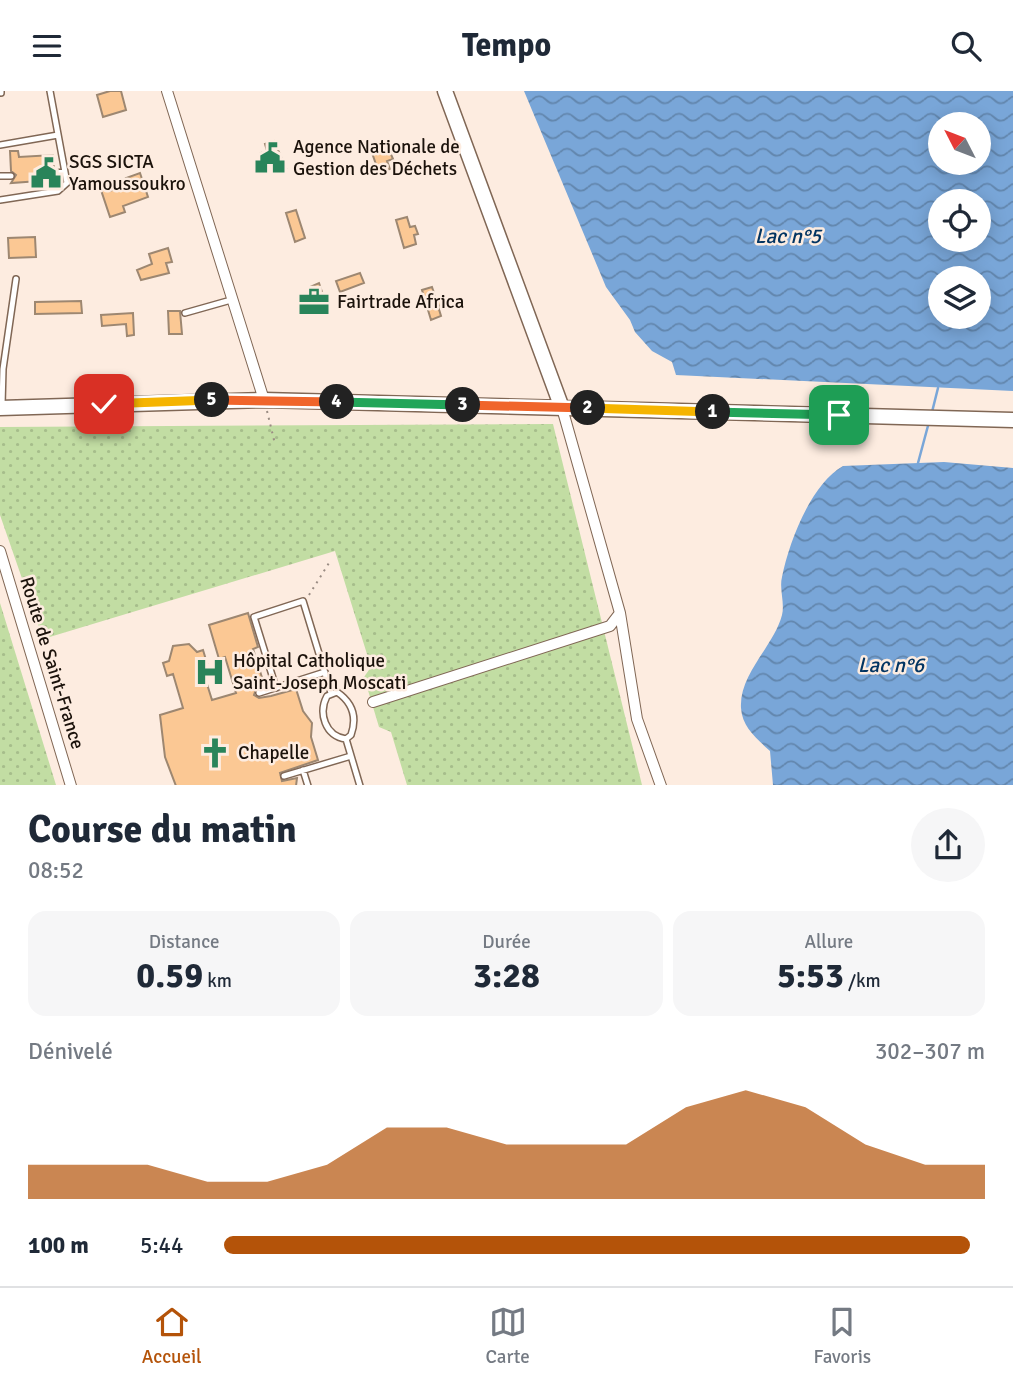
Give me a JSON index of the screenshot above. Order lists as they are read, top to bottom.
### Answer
{
  "streets": {
    "street": ["Route de Saint-France"]
  },
  "water": ["Lac n°5", "Lac n°6"],
  "places": {
    "public building": ["Agence Nationale de Gestion des Déchets", "SGS SICTA Yamoussoukro"],
    "office": ["Fairtrade Africa"],
    "hospital": ["Hôpital Catholique Saint-Joseph Moscati"],
    "church": ["Chapelle"]
  },
  "north": "top left",
  "page": {
    "header": "Tempo",
    "pins": [
      "5",
      "4",
      "3",
      "2",
      "1"
    ],
    "heading": ["Course du matin", "08:52"],
    "stats": [
      ["Distance", "0.59 km"],
      ["Durée", "3:28"],
      ["Allure", "5:53 /km"]
    ],
    "chart": ["Dénivelé", "302–307 m"],
    "list": [
      {
        "name": "100 m",
        "note": "5:44"
      }
    ],
    "tabs": ["Accueil", "Carte", "Favoris"]
  }
}
